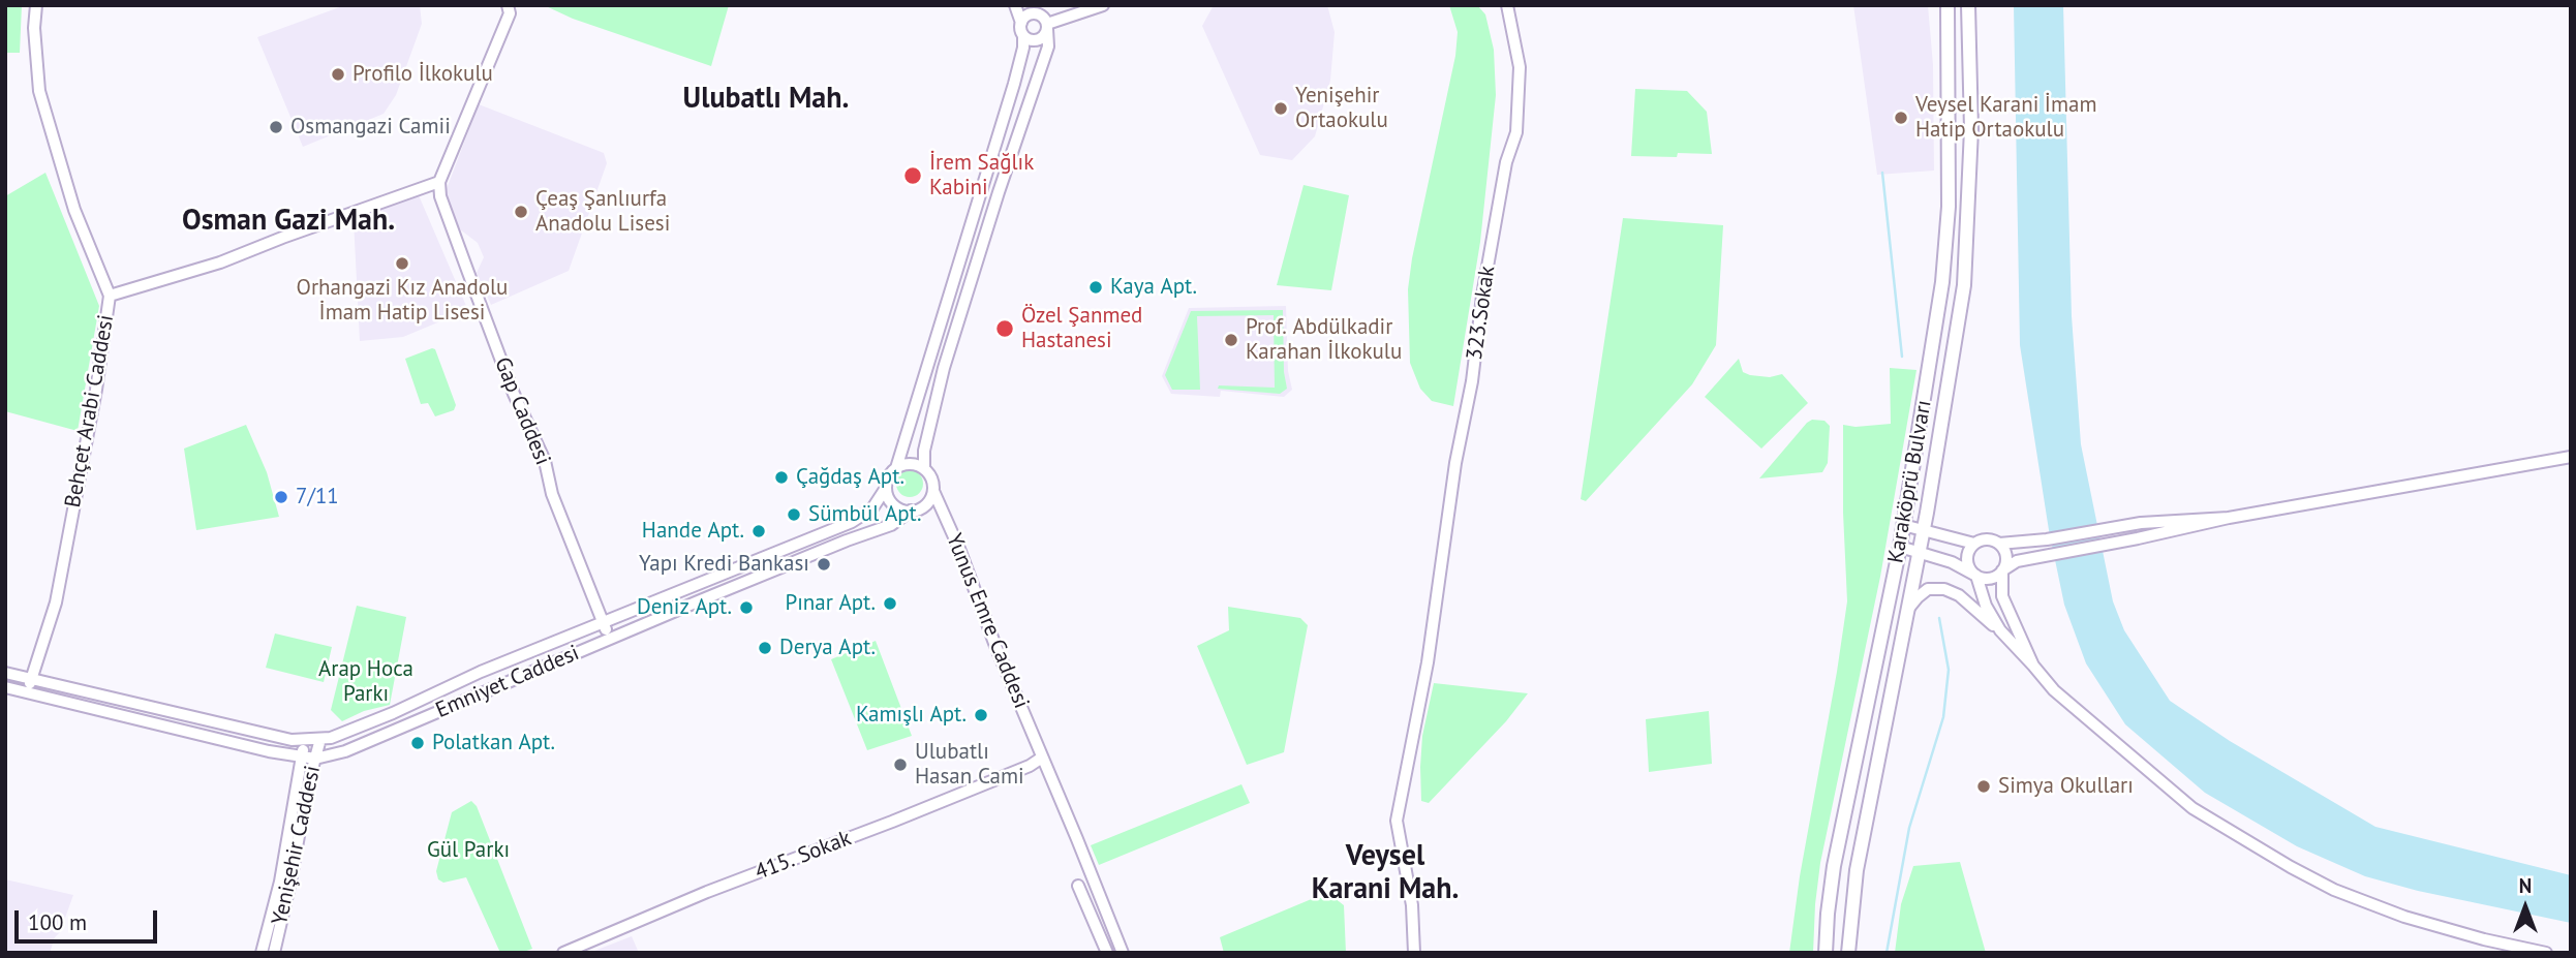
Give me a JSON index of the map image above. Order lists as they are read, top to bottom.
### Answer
{
  "streets": {
    "highway": ["Karaköprü Bulvarı"],
    "main road": [
      "323.Sokak",
      "Behçet Arabi Caddesi",
      "Gap Caddesi",
      "Yunus Emre Caddesi",
      "Emniyet Caddesi",
      "Yenişehir Caddesi",
      "415. Sokak"
    ]
  },
  "crossings": [
    ["Behçet Arabi Caddesi", "Emniyet Caddesi"],
    ["Gap Caddesi", "Emniyet Caddesi"],
    ["Yunus Emre Caddesi", "Emniyet Caddesi"],
    ["Yunus Emre Caddesi", "415. Sokak"],
    ["Emniyet Caddesi", "Yenişehir Caddesi"]
  ],
  "districts": ["Ulubatlı Mah.", "Osman Gazi Mah.", "Veysel Karani Mah."],
  "parks": ["Arap Hoca Parkı", "Gül Parkı"],
  "places": [
    "Profilo İlkokulu",
    "Yenişehir Ortaokulu",
    "Veysel Karani İmam Hatip Ortaokulu",
    "Osmangazi Camii",
    "İrem Sağlık Kabini",
    "Çeaş Şanlıurfa Anadolu Lisesi",
    "Orhangazi Kız Anadolu İmam Hatip Lisesi",
    "Kaya Apt.",
    "Özel Şanmed Hastanesi",
    "Prof. Abdülkadir Karahan İlkokulu",
    "Çağdaş Apt.",
    "7/11",
    "Sümbül Apt.",
    "Hande Apt.",
    "Yapı Kredi Bankası",
    "Pınar Apt.",
    "Deniz Apt.",
    "Derya Apt.",
    "Kamışlı Apt.",
    "Polatkan Apt.",
    "Ulubatlı Hasan Cami",
    "Simya Okulları"
  ],
  "scale_bar": "100 m",
  "north": "top"
}
